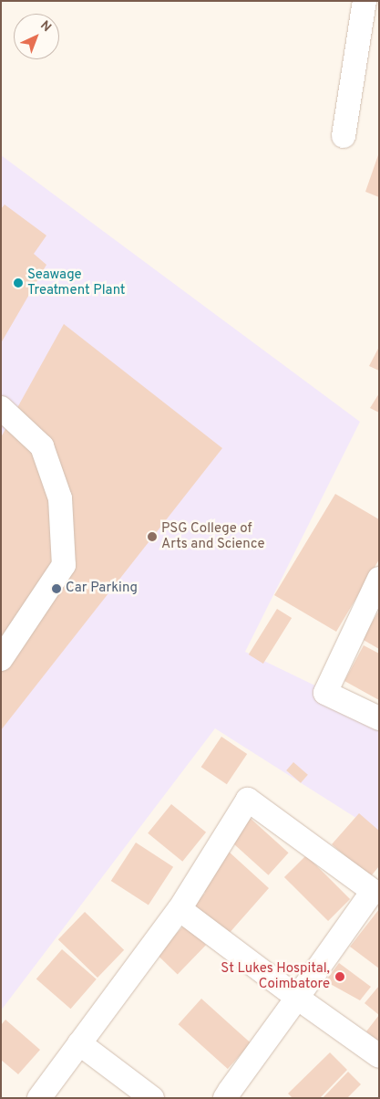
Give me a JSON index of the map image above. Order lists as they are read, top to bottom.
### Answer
{
  "places": [
    "Seawage Treatment Plant",
    "PSG College of Arts and Science",
    "Car Parking",
    "St Lukes Hospital, Coimbatore"
  ],
  "north": "top right"
}
